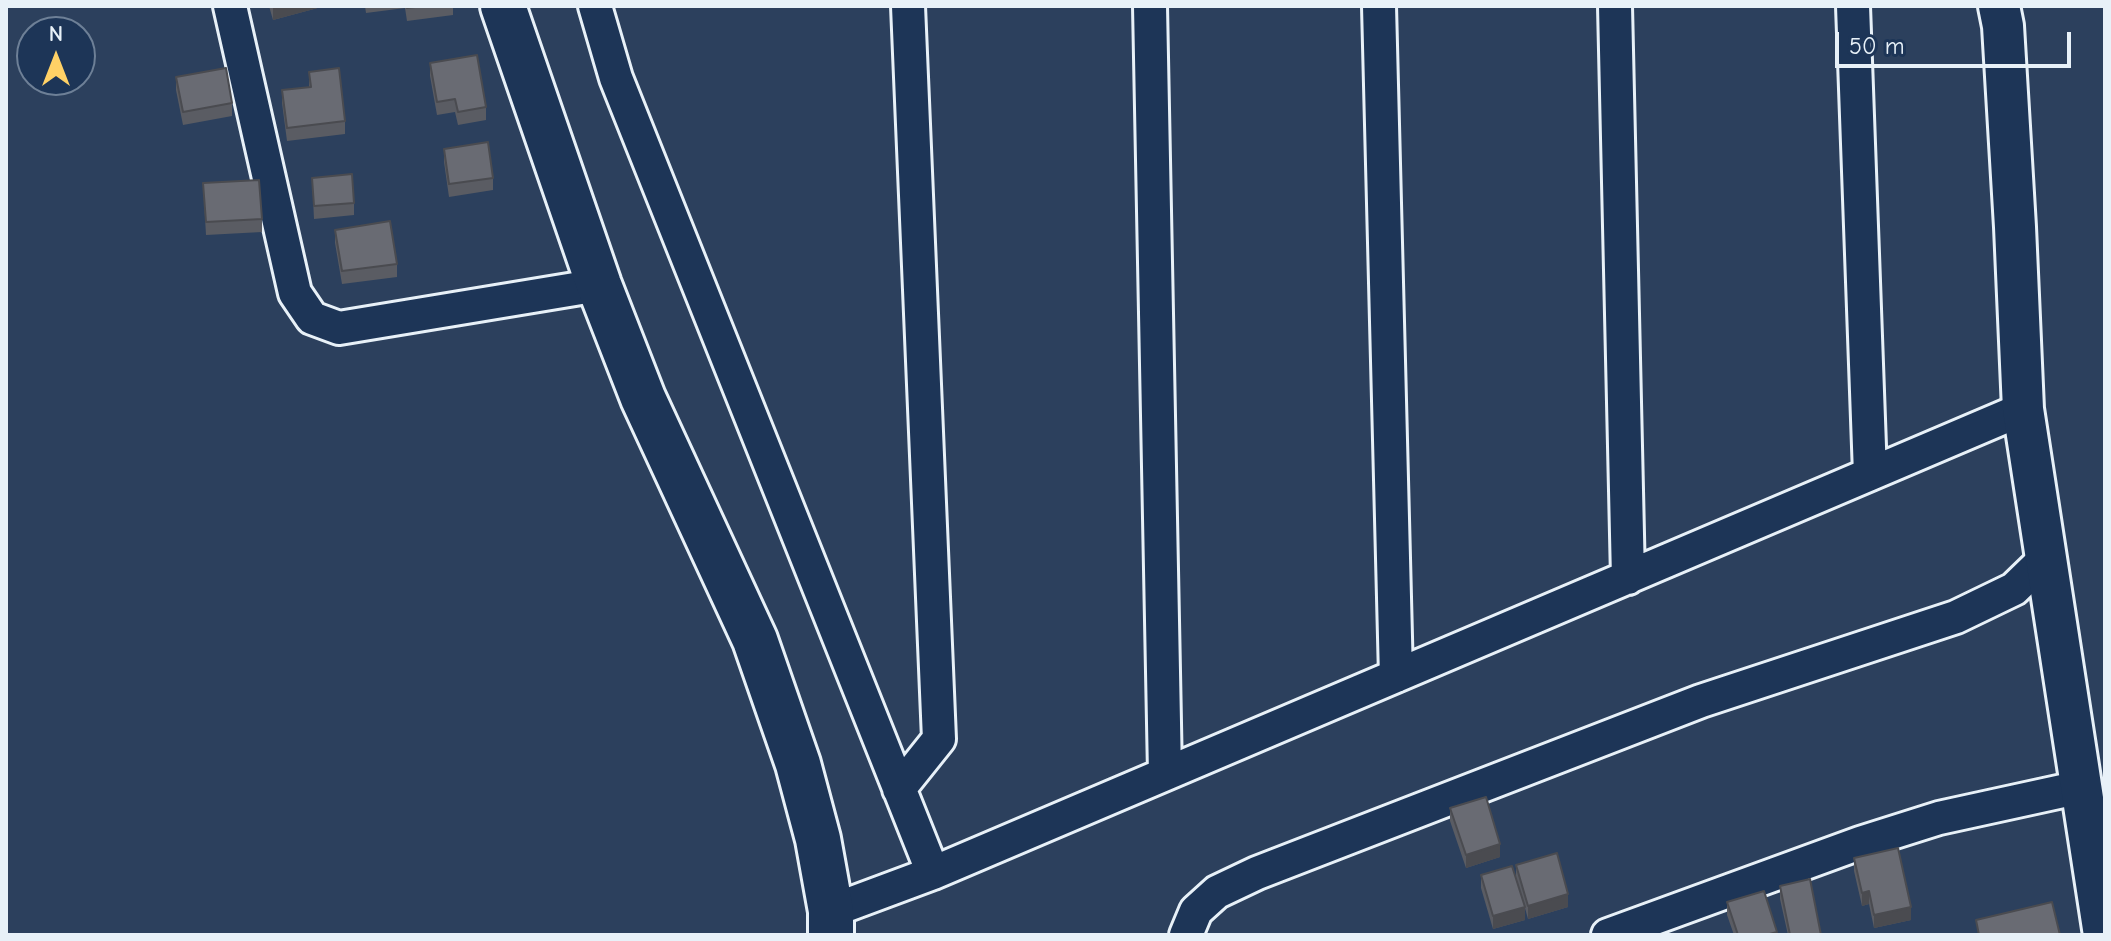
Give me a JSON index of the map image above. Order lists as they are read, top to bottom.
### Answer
{
  "scale_bar": "50 m",
  "north": "top"
}
